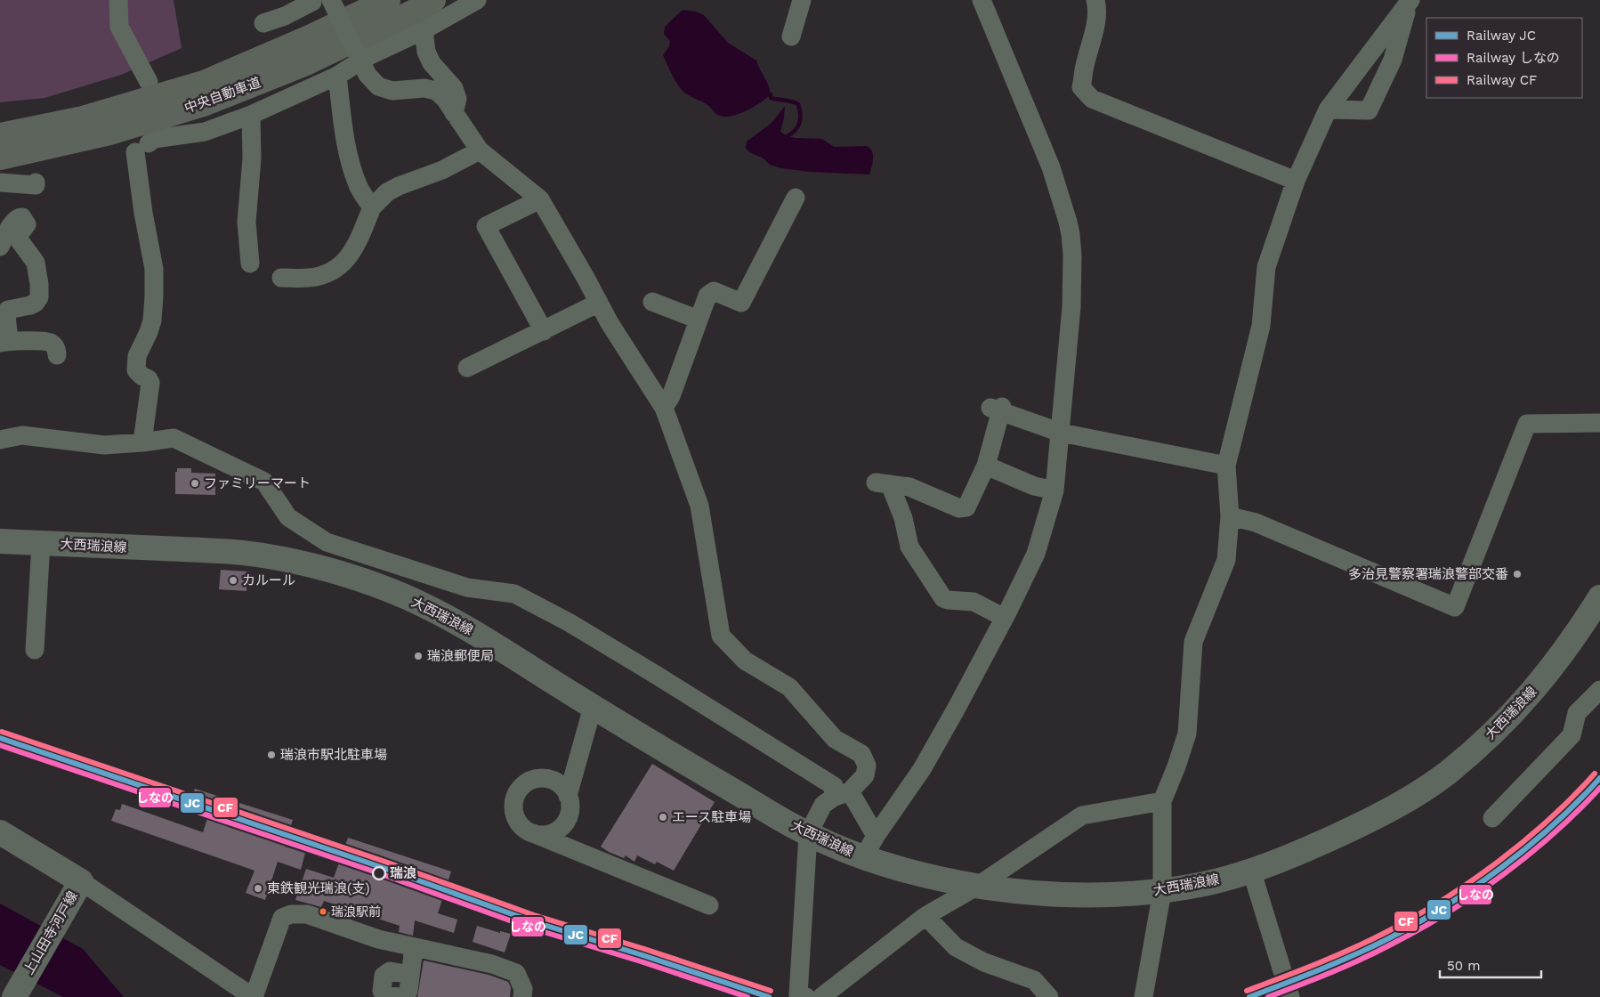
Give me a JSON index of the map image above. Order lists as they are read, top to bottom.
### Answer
{
  "streets": {
    "highway": ["中央自動車道"],
    "main road": ["大西瑞浪線", "上山田寺河戸線"]
  },
  "places": [
    "ファミリーマート",
    "多治見警察署瑞浪警部交番",
    "カルール",
    "瑞浪郵便局",
    "瑞浪市駅北駐車場",
    "エース駐車場",
    "瑞浪",
    "東鉄観光瑞浪(支)",
    "瑞浪駅前"
  ],
  "lines": ["rail line CF", "rail line JC", "rail line しなの"],
  "legend": ["Railway JC", "Railway しなの", "Railway CF"],
  "scale_bar": "50 m"
}
